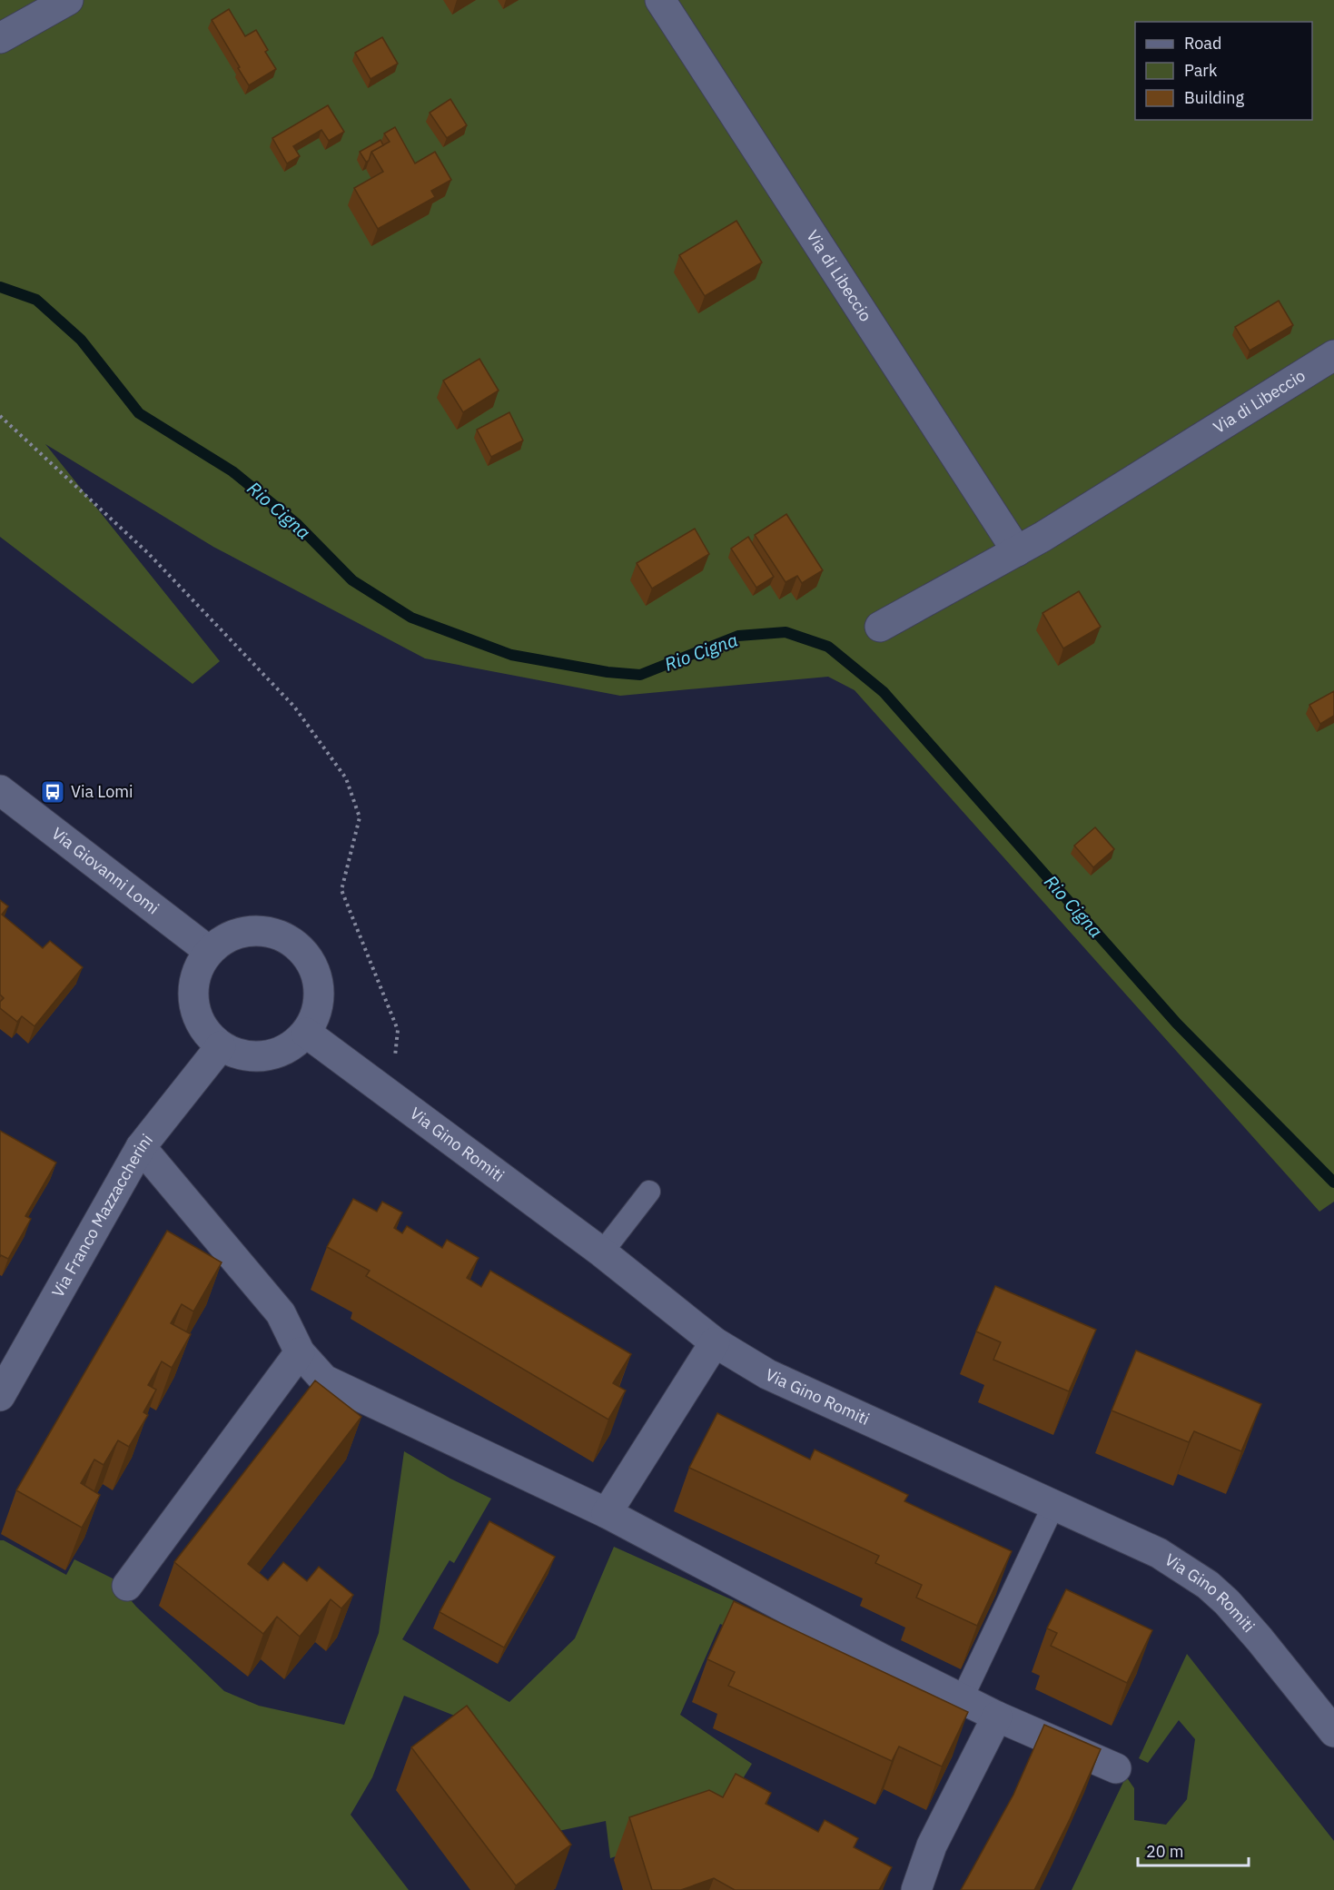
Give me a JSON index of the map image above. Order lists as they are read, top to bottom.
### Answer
{
  "streets": {
    "street": [
      "Via di Libeccio",
      "Via Giovanni Lomi",
      "Via Gino Romiti",
      "Via Franco Mazzaccherini"
    ]
  },
  "crossings": [
    ["Via Giovanni Lomi", "Via Gino Romiti"],
    ["Via Giovanni Lomi", "Via Franco Mazzaccherini"],
    ["Via Gino Romiti", "Via Franco Mazzaccherini"]
  ],
  "water": ["Rio Cigna"],
  "places": {
    "bus stop": ["Via Lomi"]
  },
  "legend": ["Road", "Park", "Building"],
  "scale_bar": "20 m"
}
